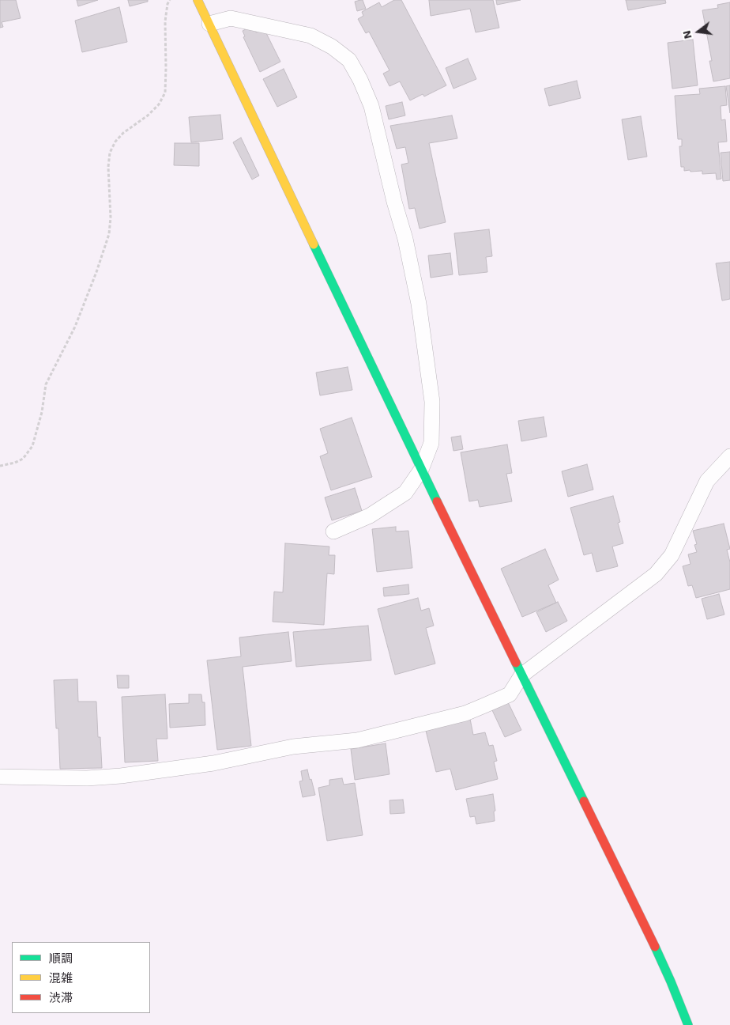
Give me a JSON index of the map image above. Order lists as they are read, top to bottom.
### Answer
{
  "legend": ["順調", "混雑", "渋滞"],
  "north": "left"
}
